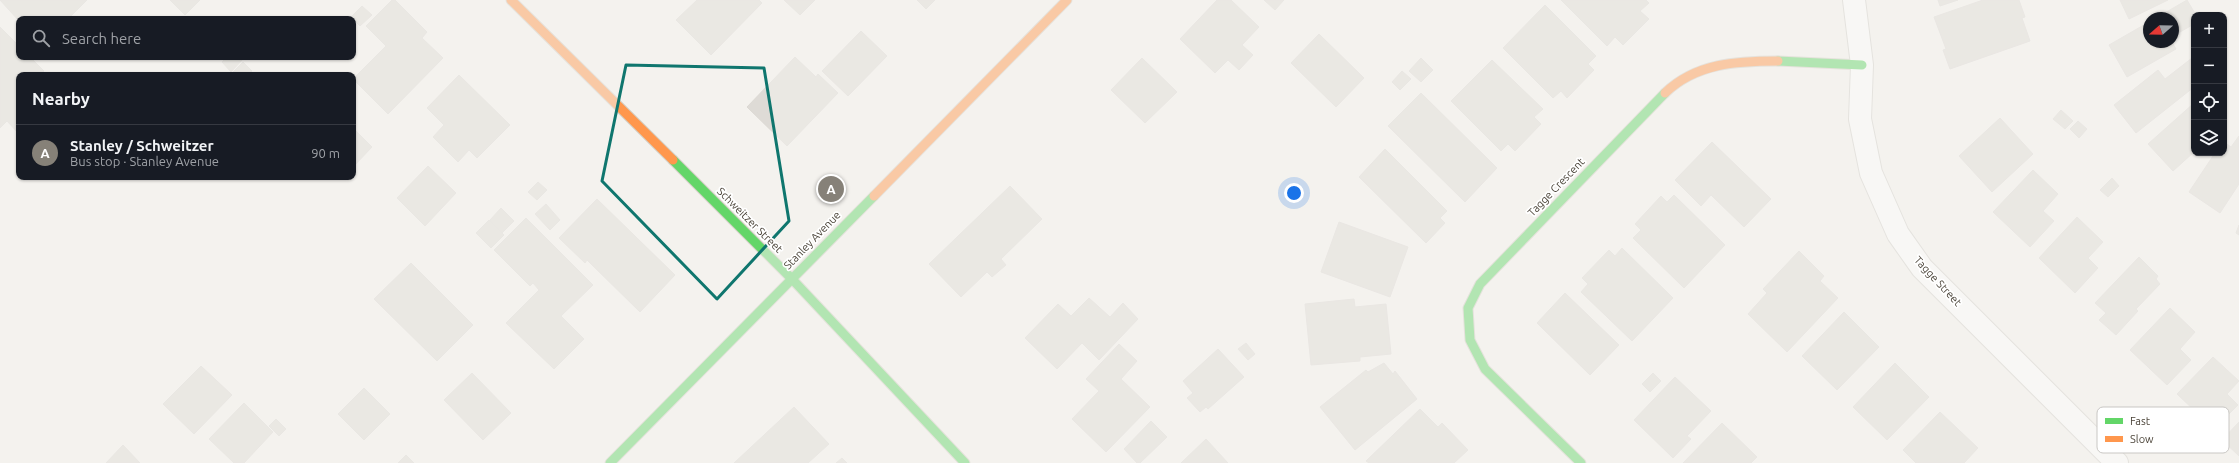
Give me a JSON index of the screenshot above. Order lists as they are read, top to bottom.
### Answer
{
  "streets": {
    "street": [
      "Tagge Crescent",
      "Schweitzer Street",
      "Stanley Avenue",
      "Tagge Street"
    ]
  },
  "crossings": [
    ["Tagge Crescent", "Tagge Street"],
    ["Schweitzer Street", "Stanley Avenue"]
  ],
  "legend": ["Fast", "Slow"],
  "north": "left",
  "page": {
    "map_buttons": ["+", "−"],
    "search": "Search here",
    "heading": "Nearby",
    "list": [
      {
        "mark": "A",
        "name": "Stanley / Schweitzer",
        "note": "Bus stop · Stanley Avenue",
        "value": "90 m"
      }
    ],
    "pins": "A"
  }
}
